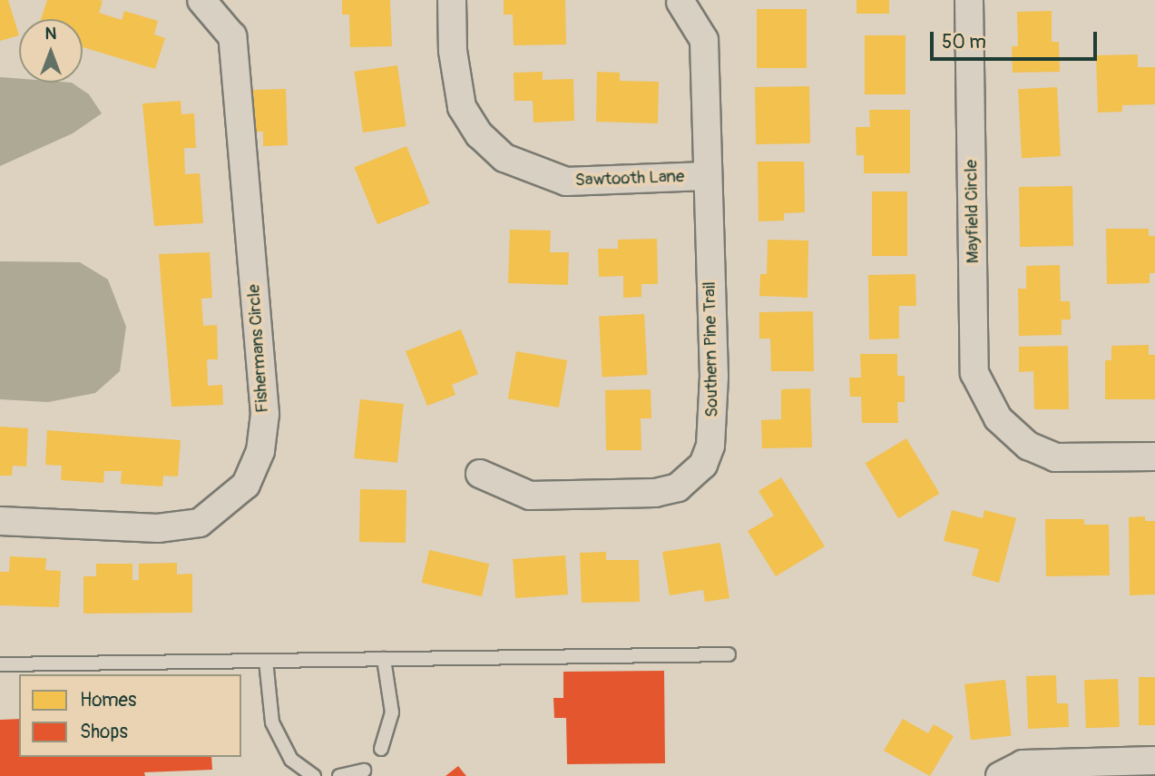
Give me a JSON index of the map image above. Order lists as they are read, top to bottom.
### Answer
{
  "streets": {
    "street": [
      "Sawtooth Lane",
      "Mayfield Circle",
      "Fishermans Circle",
      "Southern Pine Trail"
    ]
  },
  "crossings": [
    ["Sawtooth Lane", "Southern Pine Trail"]
  ],
  "legend": ["Homes", "Shops"],
  "scale_bar": "50 m",
  "north": "top"
}
